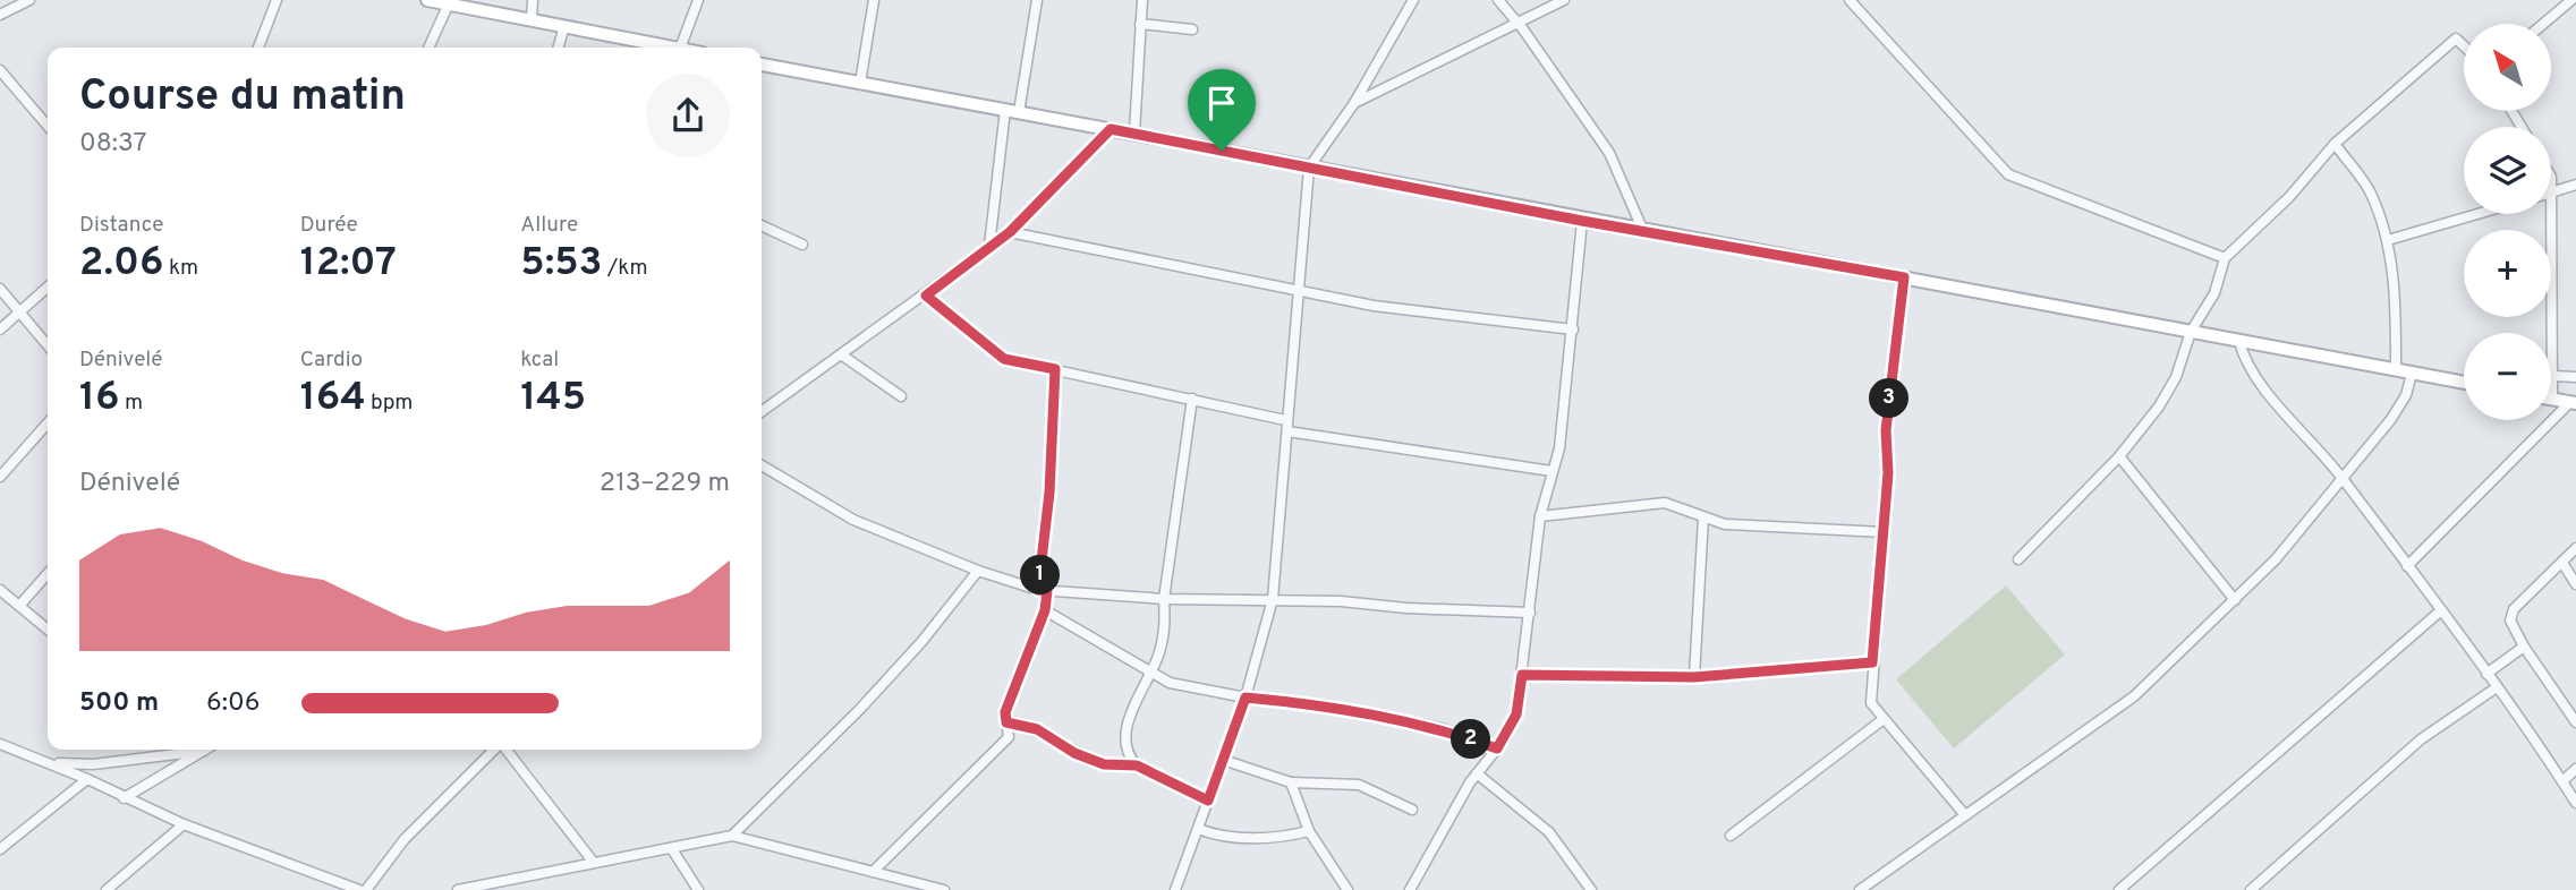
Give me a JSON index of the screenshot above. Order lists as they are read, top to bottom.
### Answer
{
  "north": "top left",
  "page": {
    "map_buttons": ["+", "−"],
    "heading": ["Course du matin", "08:37"],
    "stats": [
      ["Distance", "2.06 km"],
      ["Durée", "12:07"],
      ["Allure", "5:53 /km"],
      ["Dénivelé", "16 m"],
      ["Cardio", "164 bpm"],
      ["kcal", "145"]
    ],
    "pins": ["3", "1", "2"],
    "chart": ["Dénivelé", "213–229 m"],
    "list": [
      {
        "name": "500 m",
        "note": "6:06"
      }
    ]
  }
}
